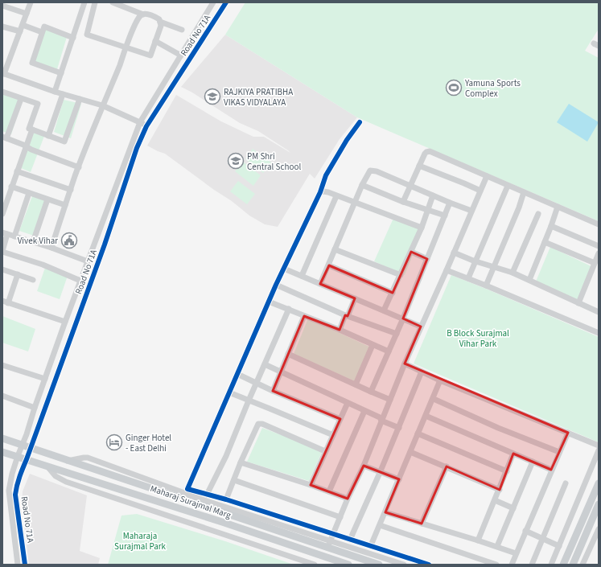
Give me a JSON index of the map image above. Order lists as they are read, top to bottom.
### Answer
{
  "streets": {
    "main road": ["Maharaj Surajmal Marg"],
    "street": ["Road No 71A"]
  },
  "crossings": [
    ["Road No 71A", "Maharaj Surajmal Marg"]
  ],
  "parks": ["B Block Surajmal Vihar Park", "Maharaja Surajmal Park"],
  "places": {
    "sports": ["Yamuna Sports Complex"],
    "school or university": ["RAJKIYA PRATIBHA VIKAS VIDYALAYA", "PM Shri Central School"],
    "public building": ["Vivek Vihar"],
    "hotel": ["Ginger Hotel - East Delhi"]
  }
}
